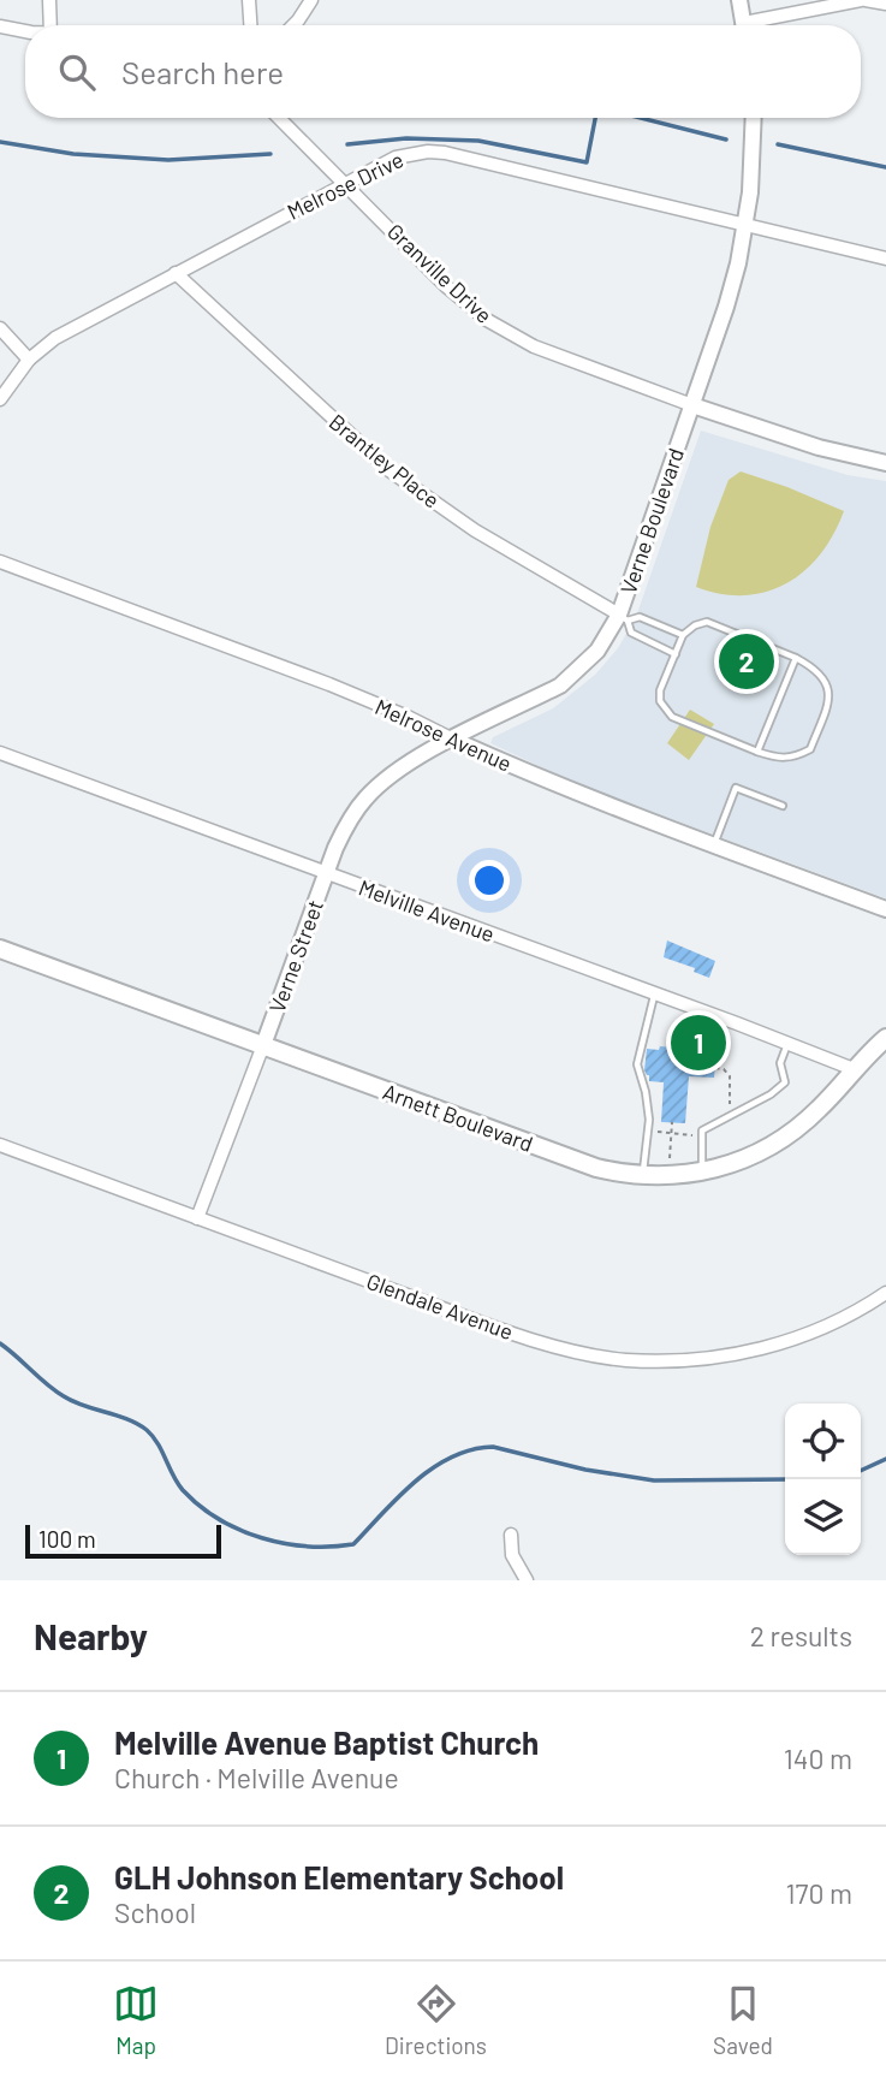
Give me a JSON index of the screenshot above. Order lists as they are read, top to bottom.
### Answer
{
  "streets": {
    "main road": ["Arnett Boulevard"],
    "street": [
      "Melrose Drive",
      "Granville Drive",
      "Brantley Place",
      "Verne Boulevard",
      "Melrose Avenue",
      "Melville Avenue",
      "Verne Street",
      "Glendale Avenue"
    ]
  },
  "crossings": [
    ["Melrose Drive", "Granville Drive"],
    ["Melrose Drive", "Brantley Place"],
    ["Melrose Drive", "Verne Boulevard"],
    ["Granville Drive", "Verne Boulevard"],
    ["Brantley Place", "Verne Boulevard"],
    ["Verne Boulevard", "Melrose Avenue"],
    ["Verne Boulevard", "Verne Street"],
    ["Melrose Avenue", "Verne Street"],
    ["Melville Avenue", "Verne Street"],
    ["Melville Avenue", "Arnett Boulevard"],
    ["Verne Street", "Arnett Boulevard"],
    ["Verne Street", "Glendale Avenue"]
  ],
  "scale_bar": "100 m",
  "page": {
    "search": "Search here",
    "pins": ["2", "1"],
    "scale": "100 m",
    "heading": ["Nearby", "2 results"],
    "list": [
      {
        "mark": "1",
        "name": "Melville Avenue Baptist Church",
        "note": "Church · Melville Avenue",
        "value": "140 m"
      },
      {
        "mark": "2",
        "name": "GLH Johnson Elementary School",
        "note": "School",
        "value": "170 m"
      }
    ],
    "nav": ["Map", "Directions", "Saved"]
  }
}
